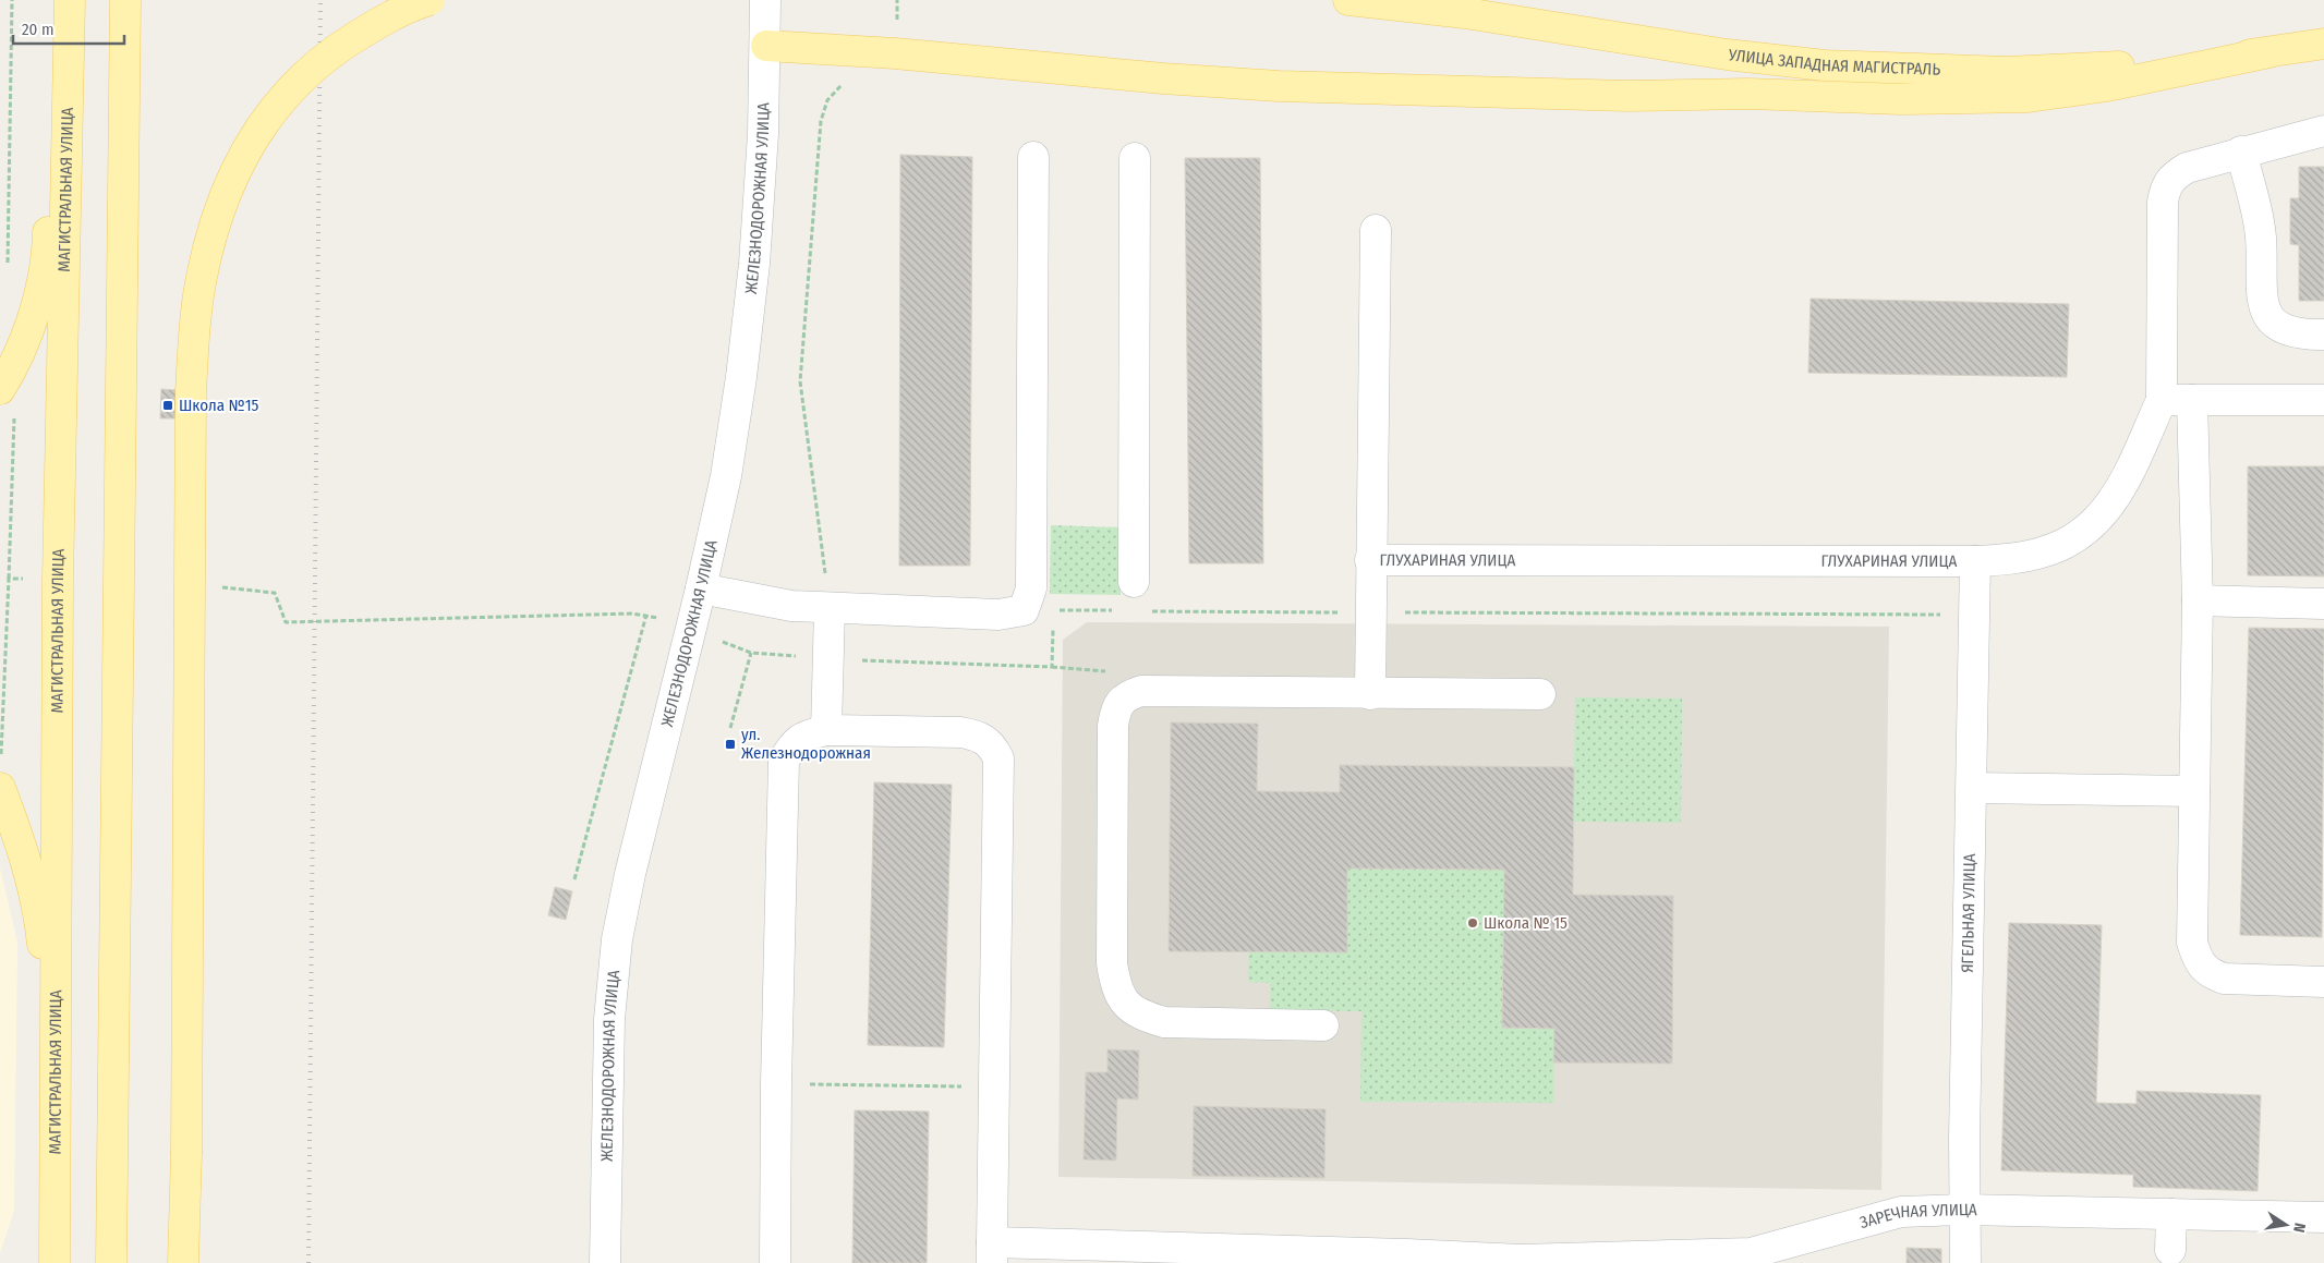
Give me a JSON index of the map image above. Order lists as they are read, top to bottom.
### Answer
{
  "streets": {
    "main road": ["УЛИЦА ЗАПАДНАЯ МАГИСТРАЛЬ", "МАГИСТРАЛЬНАЯ УЛИЦА"],
    "street": [
      "ЖЕЛЕЗНОДОРОЖНАЯ УЛИЦА",
      "ГЛУХАРИНАЯ УЛИЦА",
      "ЯГЕЛЬНАЯ УЛИЦА",
      "ЗАРЕЧНАЯ УЛИЦА"
    ]
  },
  "crossings": [
    ["ГЛУХАРИНАЯ УЛИЦА", "ЯГЕЛЬНАЯ УЛИЦА"],
    ["ЯГЕЛЬНАЯ УЛИЦА", "ЗАРЕЧНАЯ УЛИЦА"]
  ],
  "places": {
    "transit": ["Школа №15", "ул. Железнодорожная"],
    "other": ["Школа № 15"]
  },
  "scale_bar": "20 m",
  "north": "right"
}
